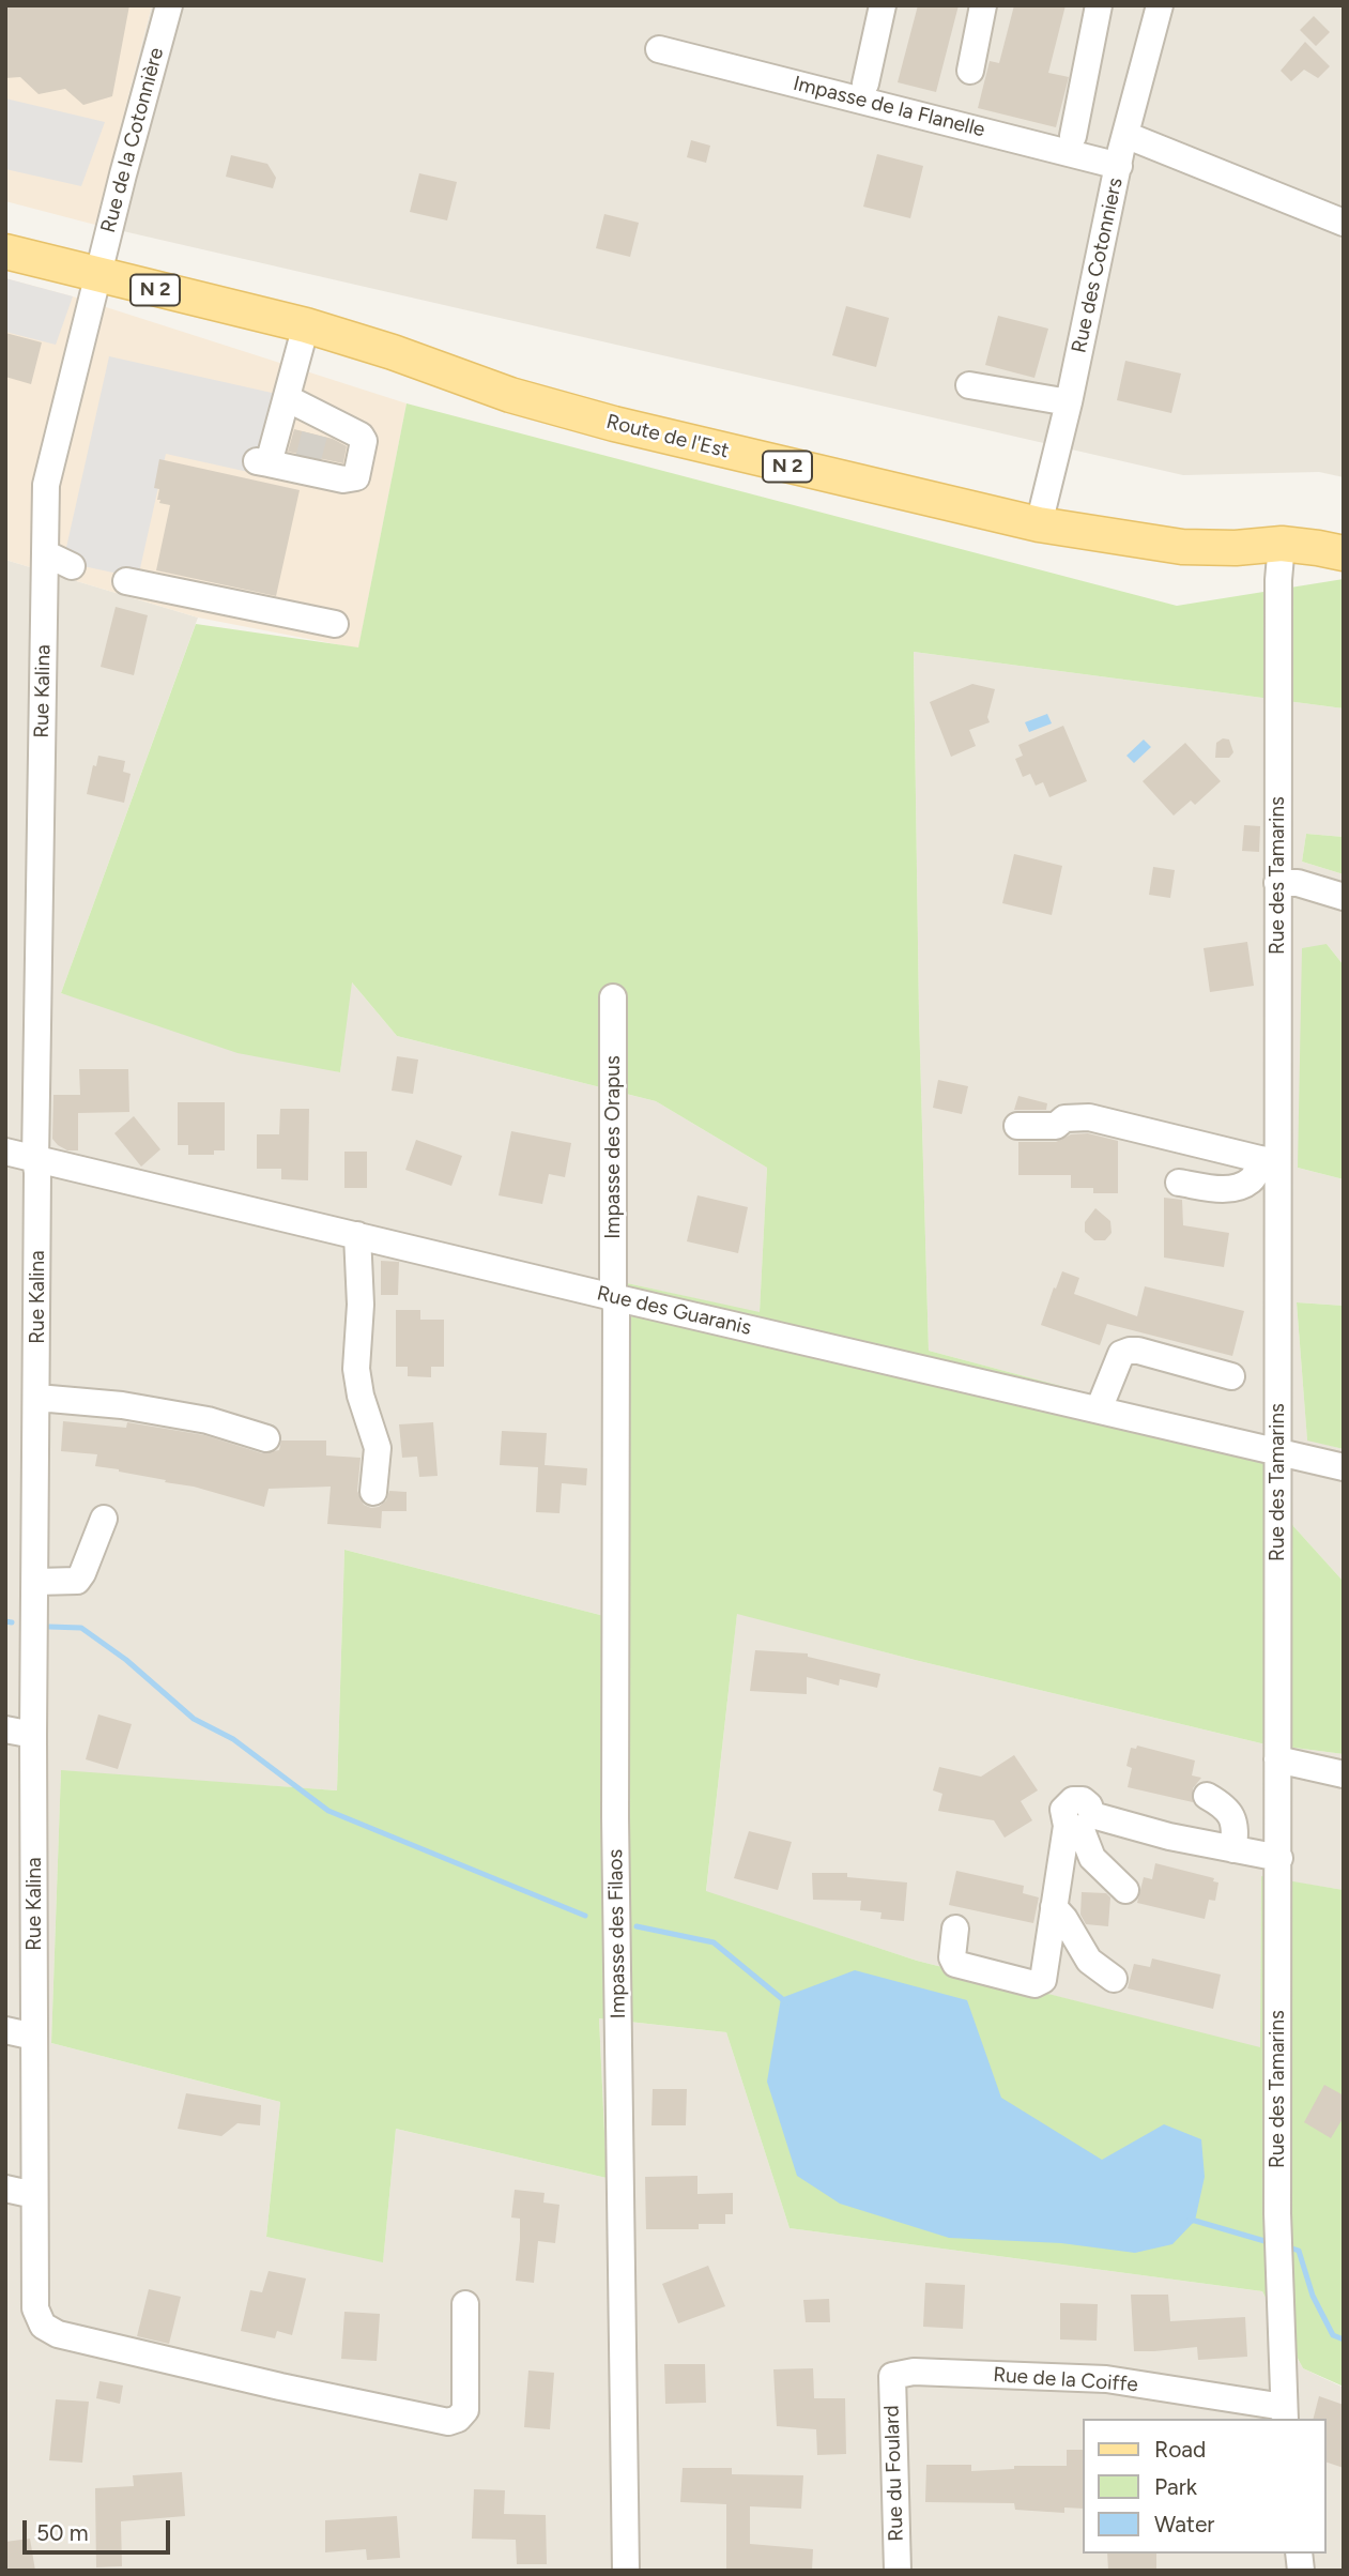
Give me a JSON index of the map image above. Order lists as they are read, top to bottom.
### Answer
{
  "streets": {
    "main road": ["N 2", "Route de l'Est"],
    "street": [
      "Impasse de la Flanelle",
      "Rue de la Cotonnière",
      "Rue des Cotonniers",
      "Rue Kalina",
      "Rue des Tamarins",
      "Impasse des Orapus",
      "Rue des Guaranis",
      "Impasse des Filaos",
      "Rue de la Coiffe",
      "Rue du Foulard"
    ]
  },
  "crossings": [
    ["Impasse de la Flanelle", "Rue des Cotonniers"],
    ["Rue de la Cotonnière", "Route de l'Est"],
    ["Rue de la Cotonnière", "Rue Kalina"],
    ["Rue des Cotonniers", "Route de l'Est"],
    ["Route de l'Est", "Rue Kalina"],
    ["Route de l'Est", "Rue des Tamarins"],
    ["Rue Kalina", "Rue des Guaranis"],
    ["Rue des Tamarins", "Rue des Guaranis"],
    ["Rue des Tamarins", "Rue de la Coiffe"],
    ["Impasse des Orapus", "Rue des Guaranis"],
    ["Impasse des Orapus", "Impasse des Filaos"],
    ["Rue des Guaranis", "Impasse des Filaos"],
    ["Rue de la Coiffe", "Rue du Foulard"]
  ],
  "legend": ["Road", "Park", "Water"],
  "scale_bar": "50 m"
}
